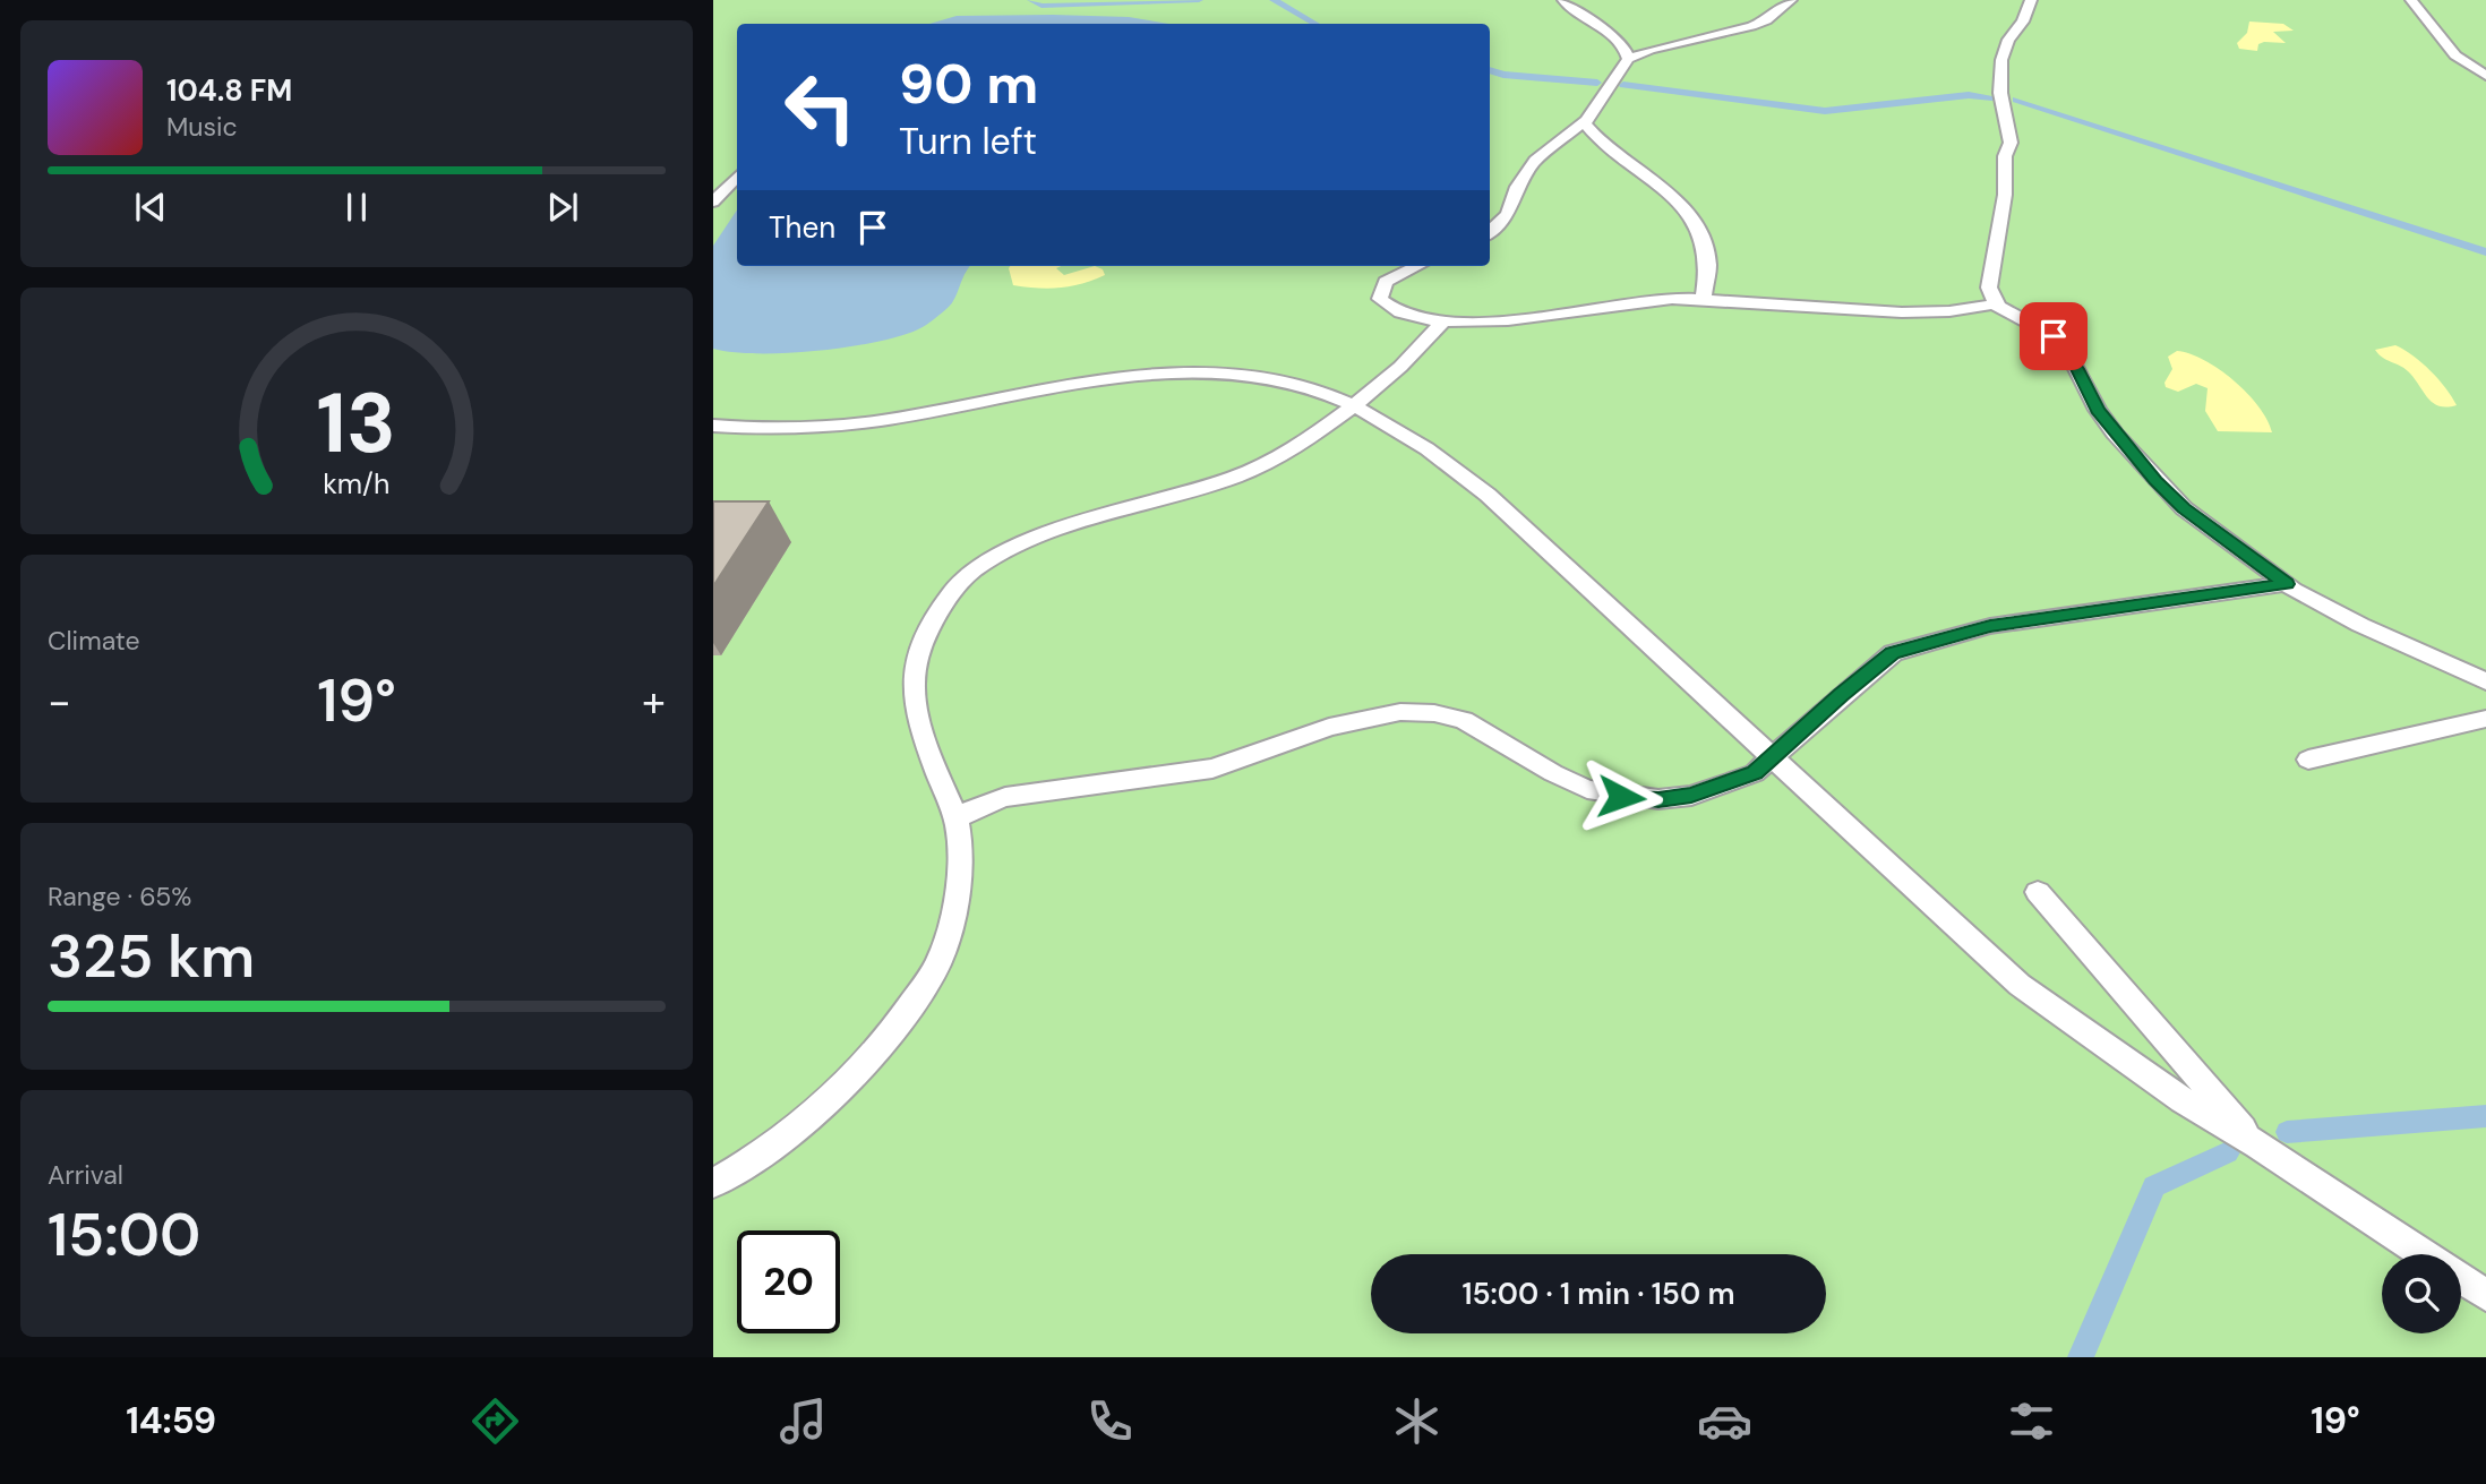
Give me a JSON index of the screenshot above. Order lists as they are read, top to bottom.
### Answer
{
  "page": {
    "turn": ["90 m", "Turn left"],
    "song": ["104.8 FM", "Music"],
    "then": "Then",
    "tile": [
      "Climate",
      ["Range · 65%", "325 km"],
      ["Arrival", "15:00"]
    ],
    "heat": ["−", "19°", "+"],
    "limit": "20",
    "trip": "15:00 · 1 min · 150 m",
    "tabs": ["14:59", "19°"],
    "gauge": ["13", "km/h"]
  }
}
